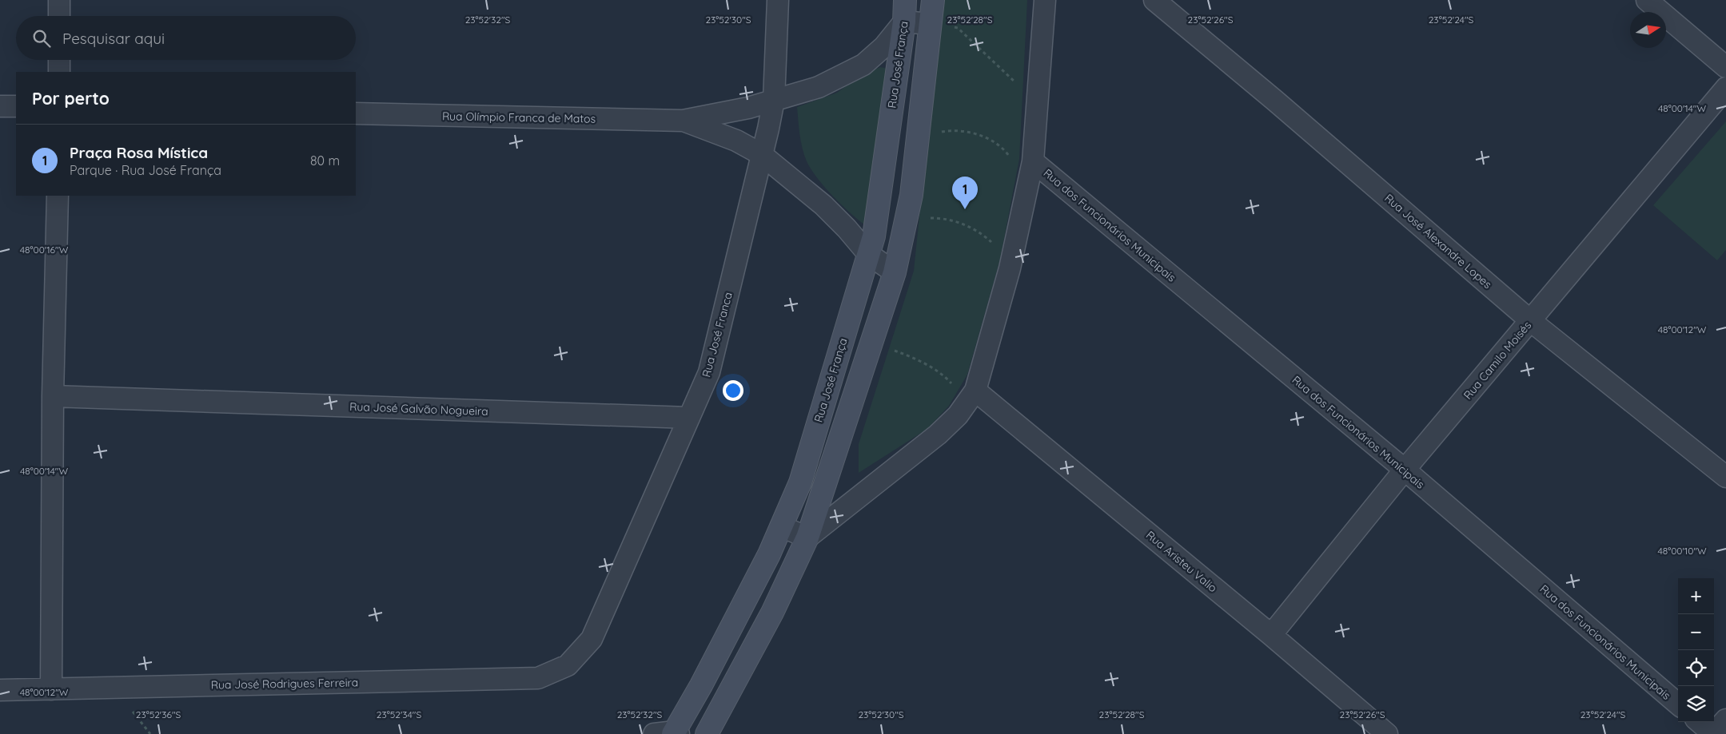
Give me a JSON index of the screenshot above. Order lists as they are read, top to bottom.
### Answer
{
  "streets": {
    "main road": ["Rua José França"],
    "street": [
      "Rua Olímpio Franca de Matos",
      "Rua dos Funcionários Municipais",
      "Rua José Alexandre Lopes",
      "Rua José Franca",
      "Rua Camilo Moisés",
      "Rua José Galvão Nogueira",
      "Rua Aristeu Valio",
      "Rua José Rodrigues Ferreira"
    ]
  },
  "crossings": [
    ["Rua José França", "Rua Olímpio Franca de Matos"],
    ["Rua Olímpio Franca de Matos", "Rua José Franca"],
    ["Rua dos Funcionários Municipais", "Rua Camilo Moisés"],
    ["Rua José Alexandre Lopes", "Rua Camilo Moisés"],
    ["Rua José Franca", "Rua José Galvão Nogueira"],
    ["Rua José Franca", "Rua José Rodrigues Ferreira"],
    ["Rua Camilo Moisés", "Rua Aristeu Valio"]
  ],
  "north": "right",
  "page": {
    "search": "Pesquisar aqui",
    "heading": "Por perto",
    "list": [
      {
        "mark": "1",
        "name": "Praça Rosa Mística",
        "note": "Parque · Rua José França",
        "value": "80 m"
      }
    ],
    "pins": "1",
    "map_buttons": ["+", "−"]
  },
  "coordinates": [
    "23°52'32\"S",
    "23°52'30\"S",
    "23°52'28\"S",
    "23°52'26\"S",
    "23°52'24\"S",
    "48°00'14\"W",
    "48°00'16\"W",
    "48°00'12\"W",
    "48°00'10\"W",
    "23°52'36\"S",
    "23°52'34\"S"
  ]
}
